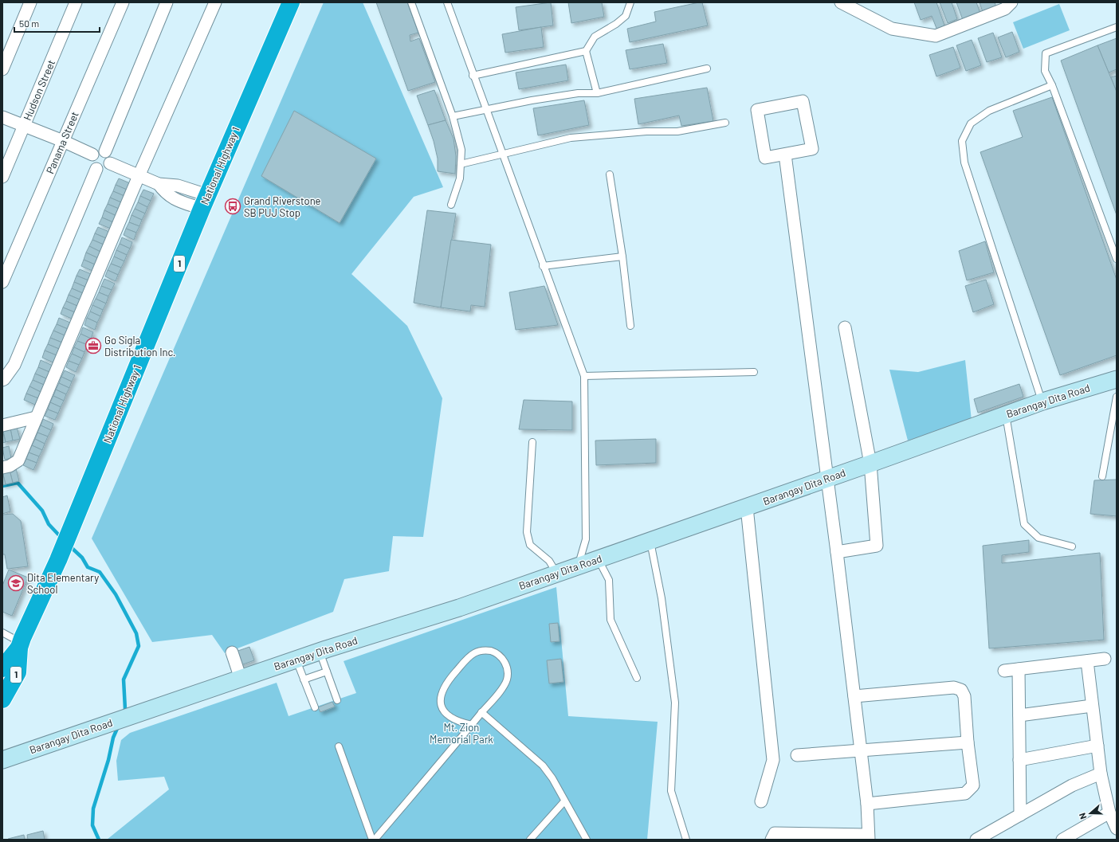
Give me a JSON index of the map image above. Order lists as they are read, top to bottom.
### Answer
{
  "streets": {
    "highway": ["National Highway 1", "1"],
    "street": ["Hudson Street", "Panama Street", "Barangay Dita Road"]
  },
  "parks": ["Mt. Zion Memorial Park"],
  "places": {
    "bus stop": ["Grand Riverstone SB PUJ Stop"],
    "office": ["Go Sigla Distribution Inc."],
    "school or university": ["Dita Elementary School"]
  },
  "scale_bar": "50 m",
  "north": "left"
}
